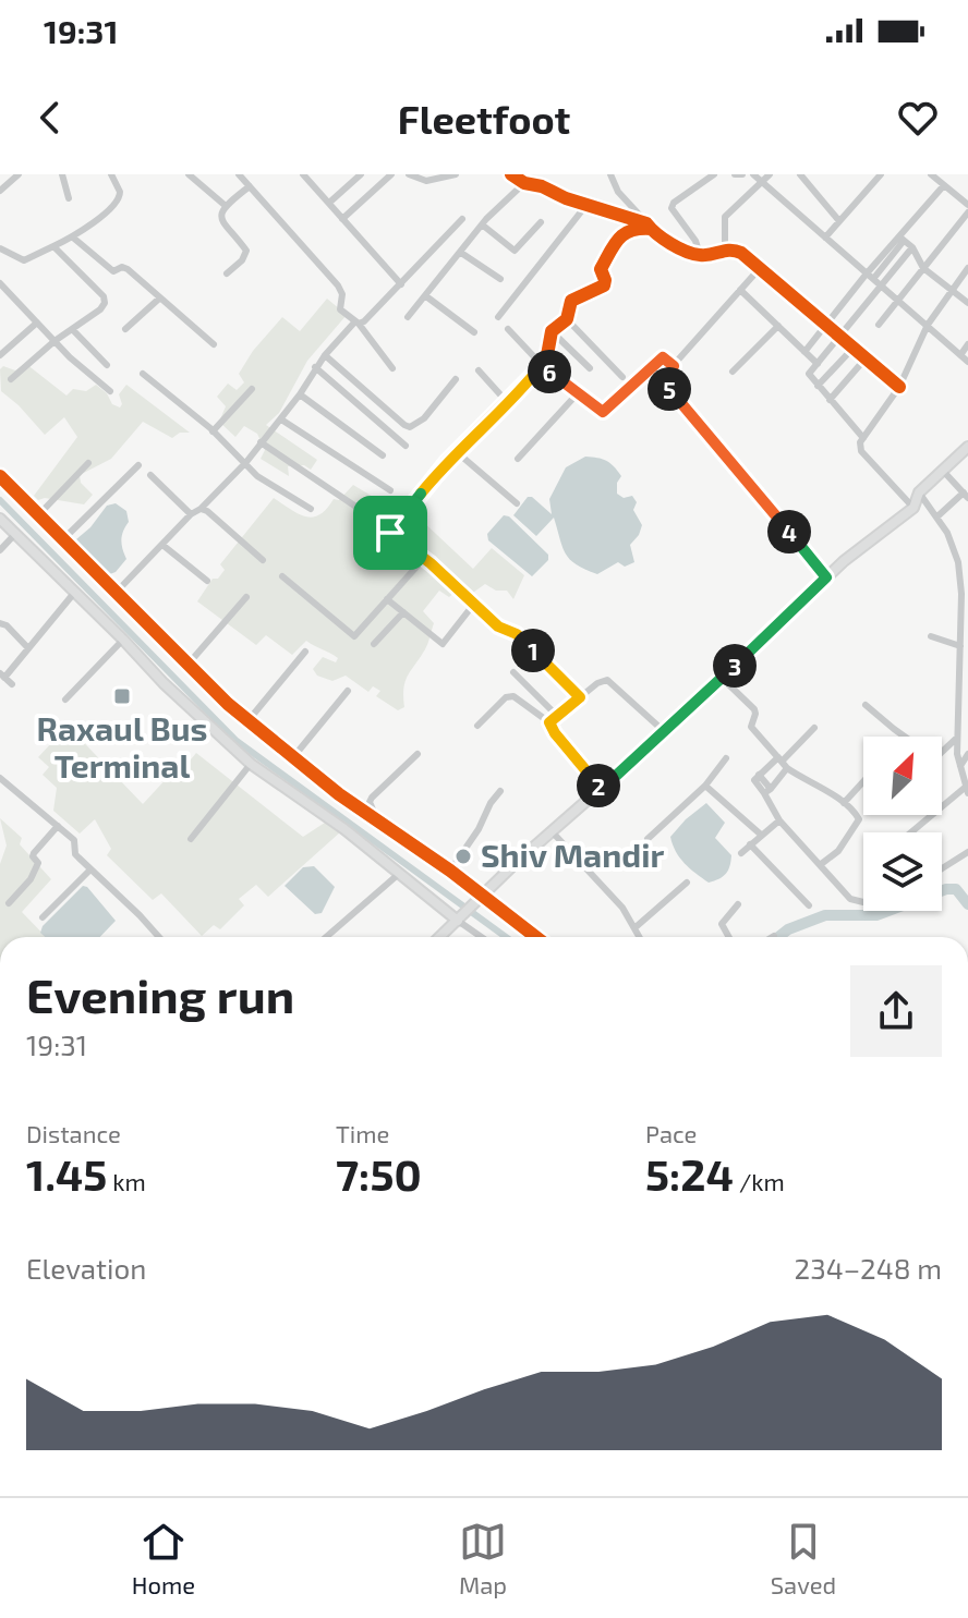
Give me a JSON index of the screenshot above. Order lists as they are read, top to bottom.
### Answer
{
  "places": {
    "transit": ["Raxaul Bus Terminal"],
    "other": ["Shiv Mandir"]
  },
  "north": "top right",
  "page": {
    "status": "19:31",
    "header": "Fleetfoot",
    "pins": [
      "6",
      "5",
      "4",
      "1",
      "3",
      "2"
    ],
    "heading": ["Evening run", "19:31"],
    "stats": [
      ["Distance", "1.45 km"],
      ["Time", "7:50"],
      ["Pace", "5:24 /km"]
    ],
    "chart": ["Elevation", "234–248 m"],
    "tabs": ["Home", "Map", "Saved"]
  }
}
